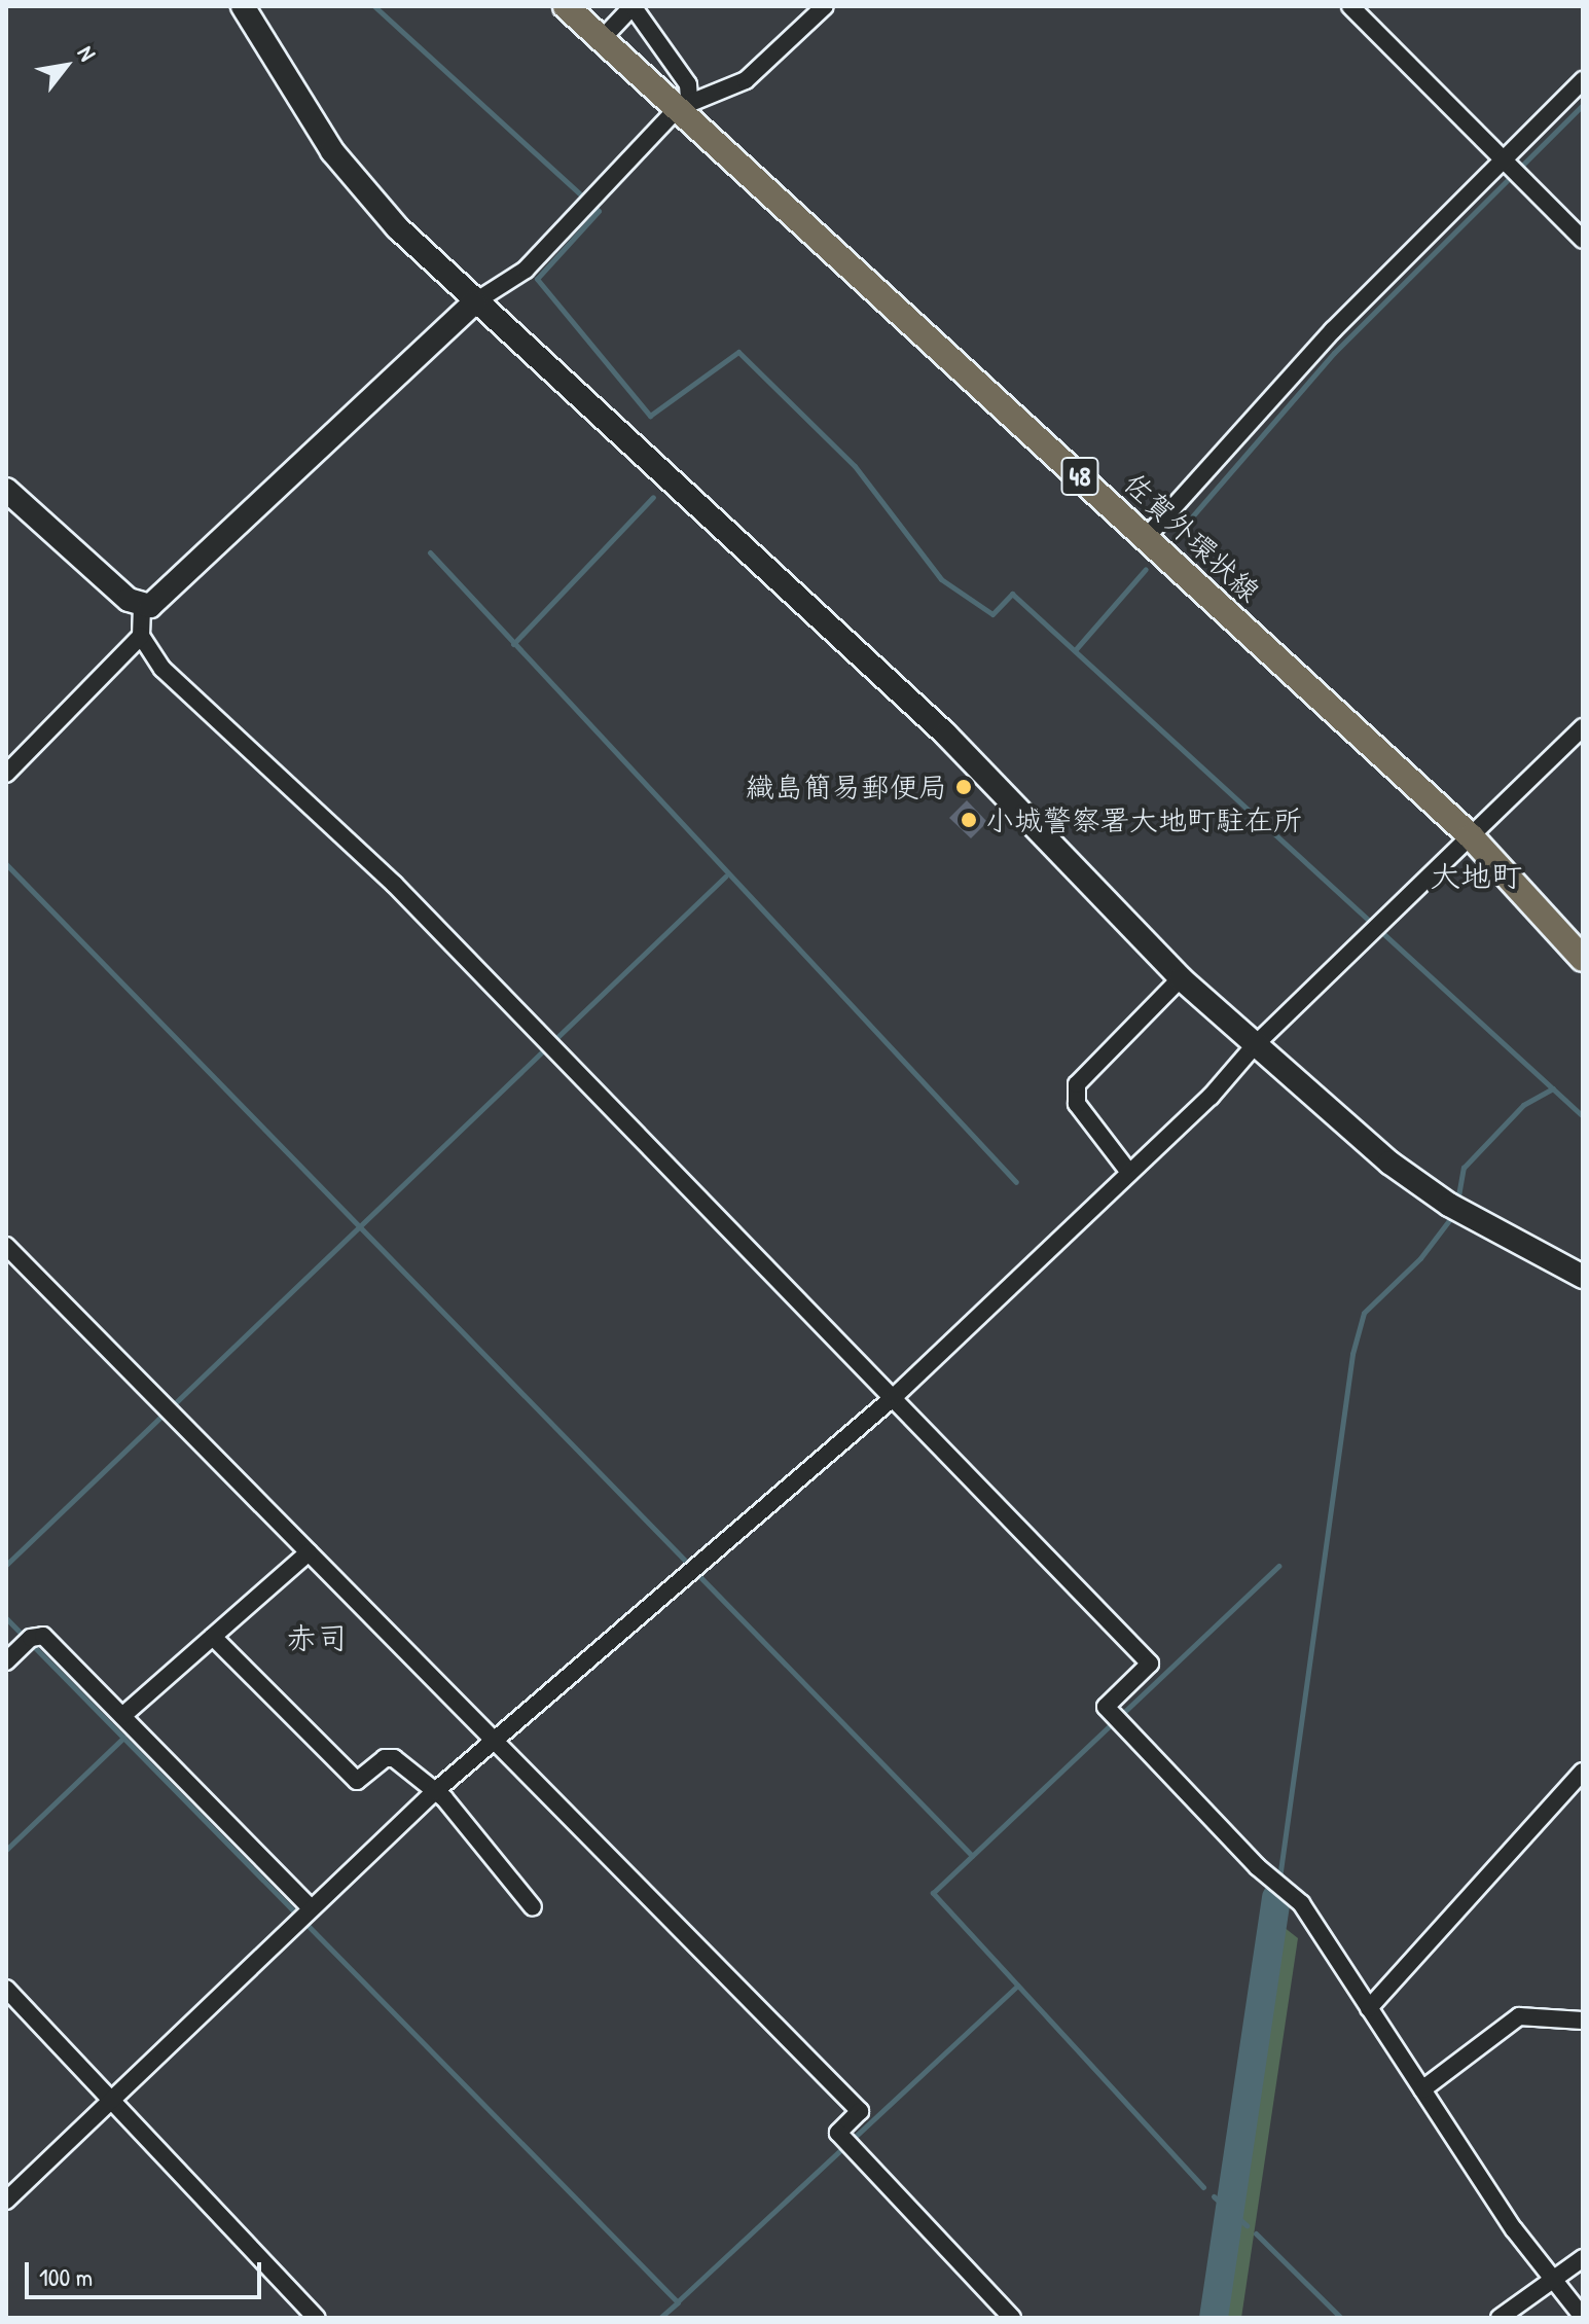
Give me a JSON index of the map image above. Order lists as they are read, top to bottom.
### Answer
{
  "streets": {
    "main road": ["48", "佐賀外環状線"]
  },
  "districts": ["大地町", "赤司"],
  "places": ["織島簡易郵便局", "小城警察署大地町駐在所"],
  "scale_bar": "100 m",
  "north": "top right"
}
